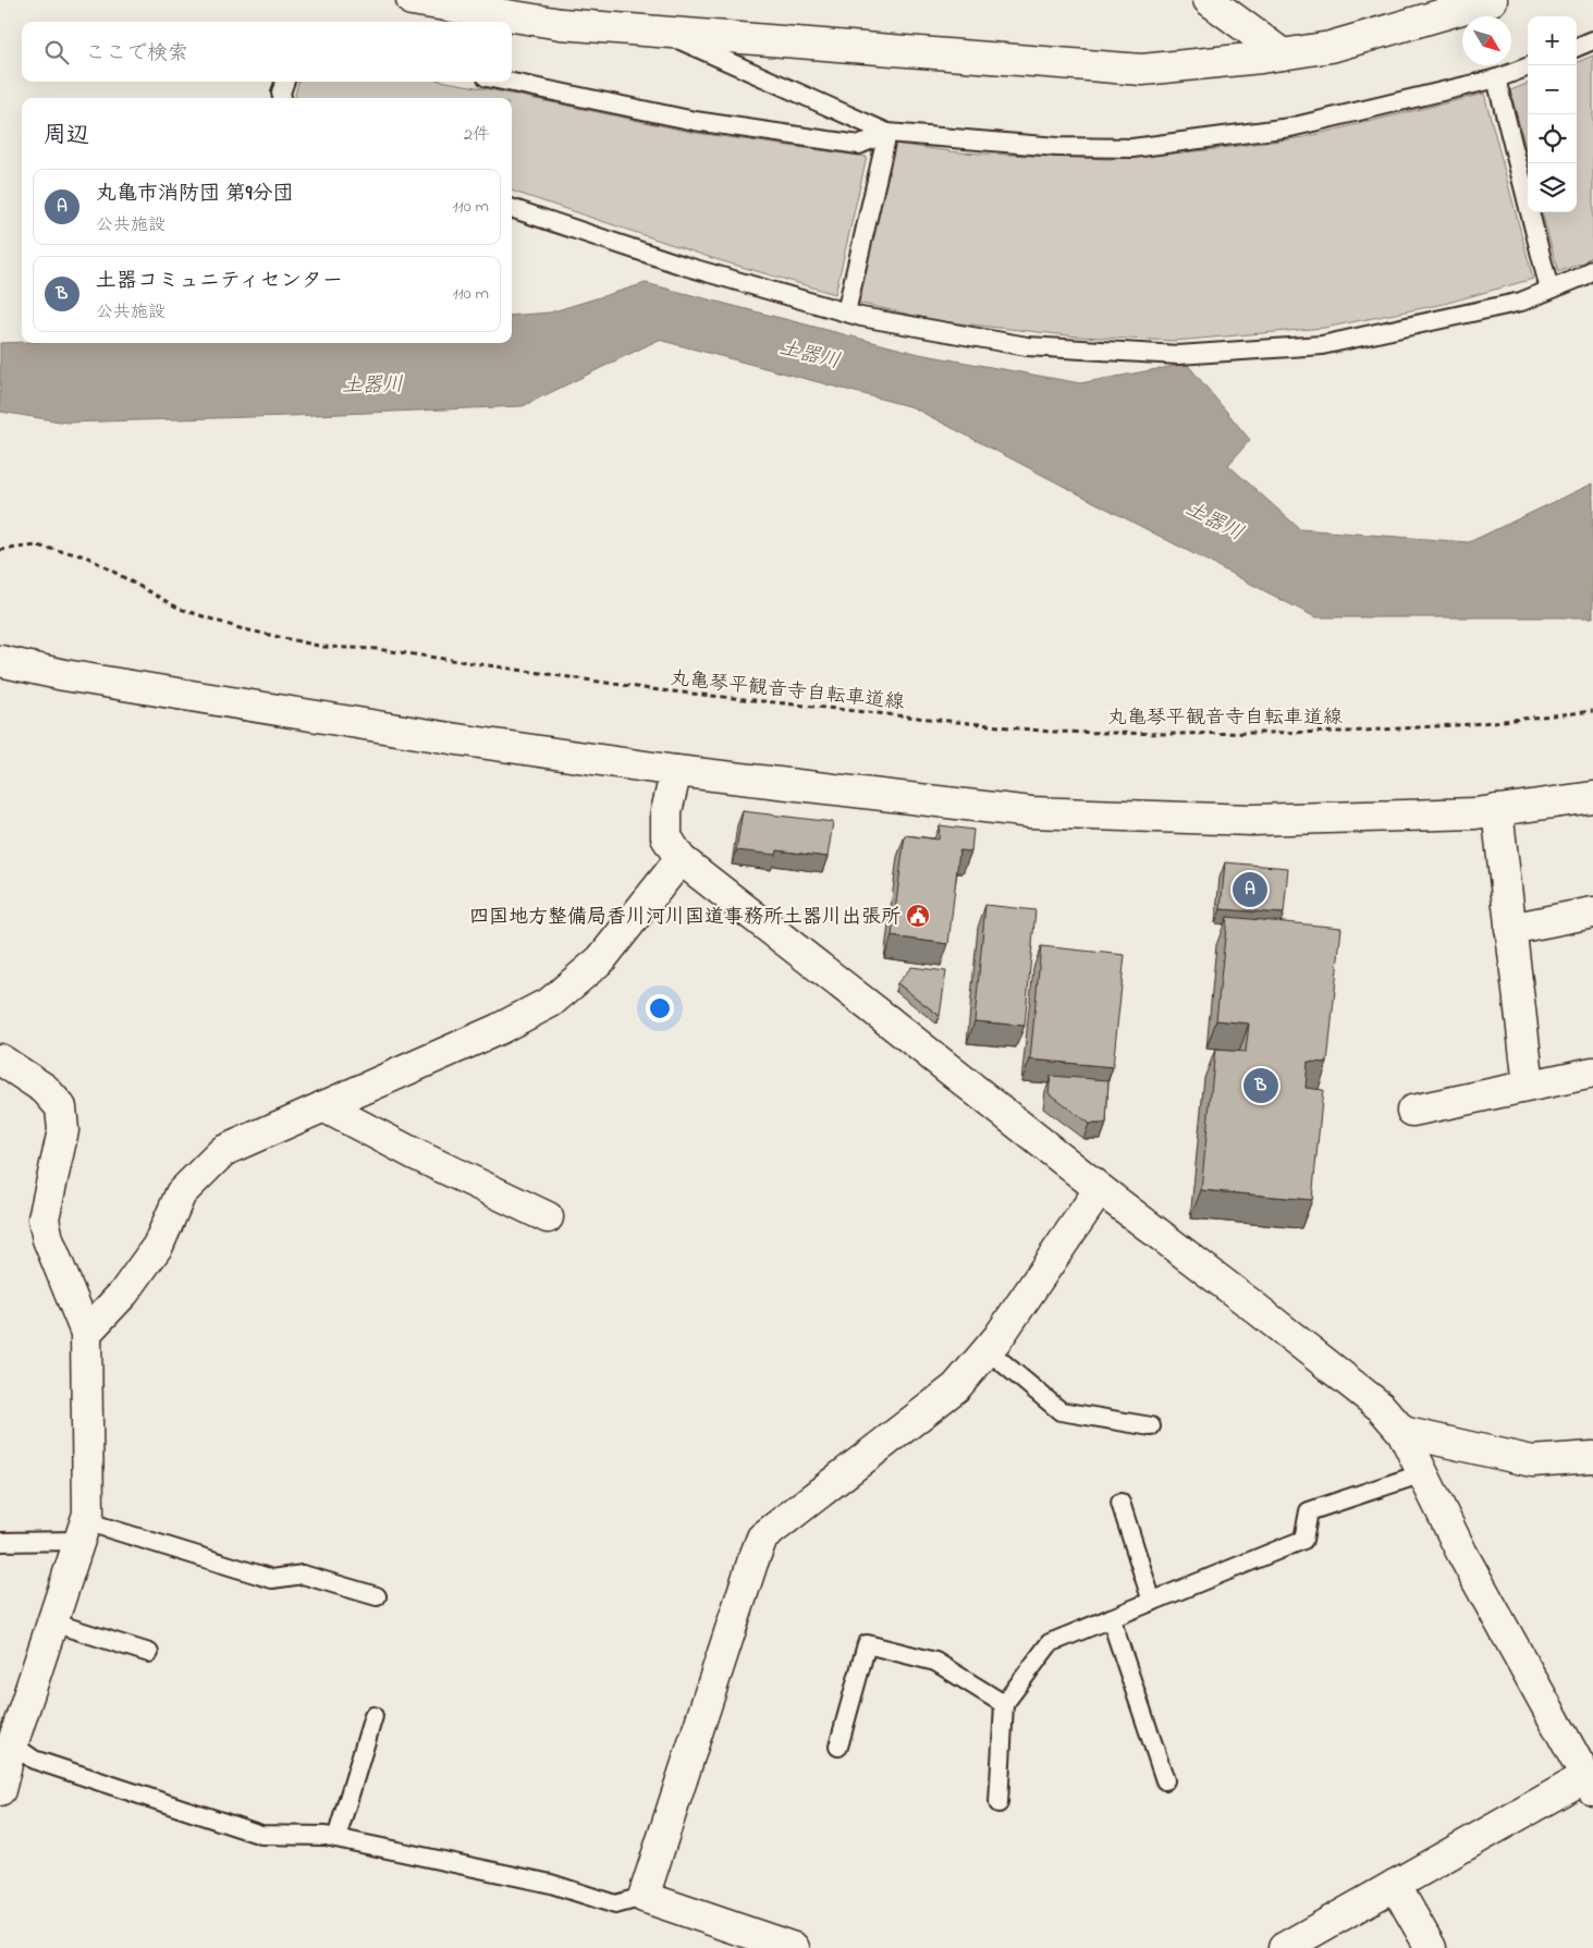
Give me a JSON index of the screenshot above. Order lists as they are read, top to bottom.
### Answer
{
  "streets": {
    "path": ["丸亀琴平観音寺自転車道線"]
  },
  "water": ["土器川"],
  "places": {
    "public building": ["四国地方整備局香川河川国道事務所土器川出張所"]
  },
  "north": "bottom right",
  "page": {
    "map_buttons": ["+", "−"],
    "search": "ここで検索",
    "heading": ["周辺", "2件"],
    "list": [
      {
        "mark": "A",
        "name": "丸亀市消防団 第9分団",
        "note": "公共施設",
        "value": "110 m"
      },
      {
        "mark": "B",
        "name": "土器コミュニティセンター",
        "note": "公共施設",
        "value": "110 m"
      }
    ],
    "pins": ["A", "B"]
  }
}
